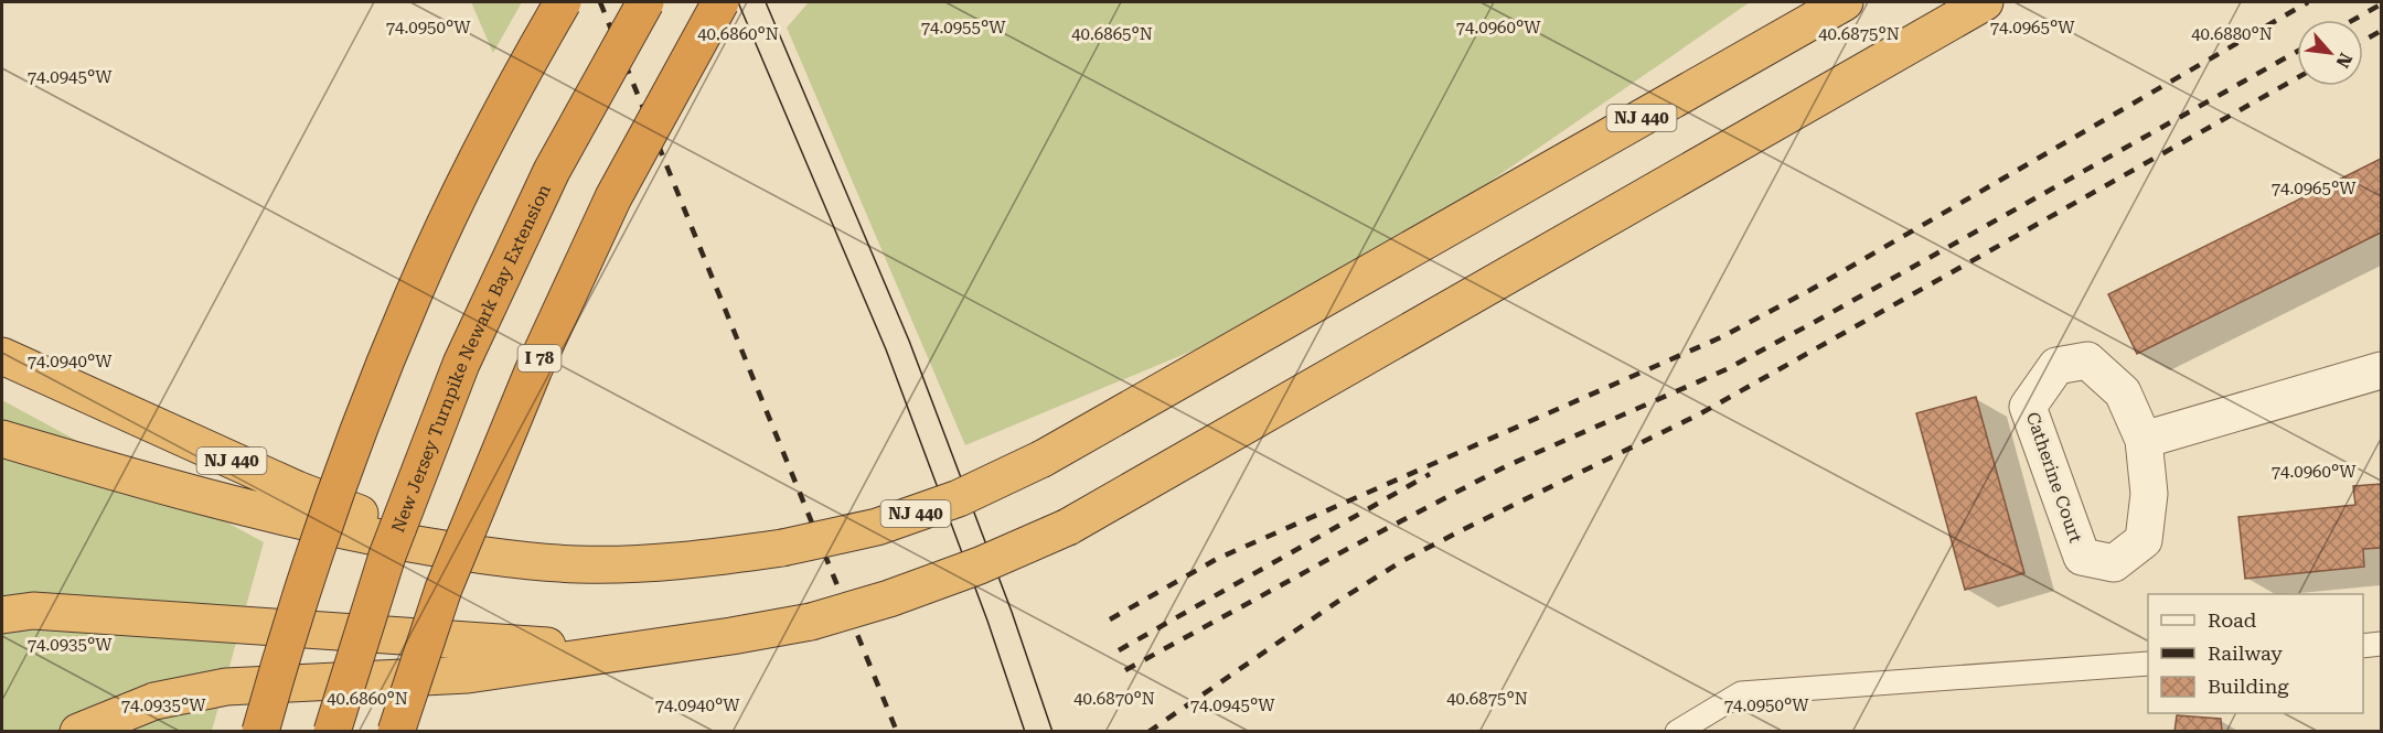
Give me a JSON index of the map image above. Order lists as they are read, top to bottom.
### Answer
{
  "streets": {
    "highway": ["NJ 440", "New Jersey Turnpike Newark Bay Extension", "I 78"],
    "street": ["Catherine Court"]
  },
  "legend": ["Road", "Railway", "Building"],
  "north": "bottom right",
  "coordinates": [
    "74.0950°W",
    "74.0955°W",
    "74.0960°W",
    "74.0965°W",
    "40.6860°N",
    "40.6865°N",
    "40.6875°N",
    "40.6880°N",
    "74.0945°W",
    "74.0940°W",
    "74.0935°W",
    "40.6870°N"
  ]
}
